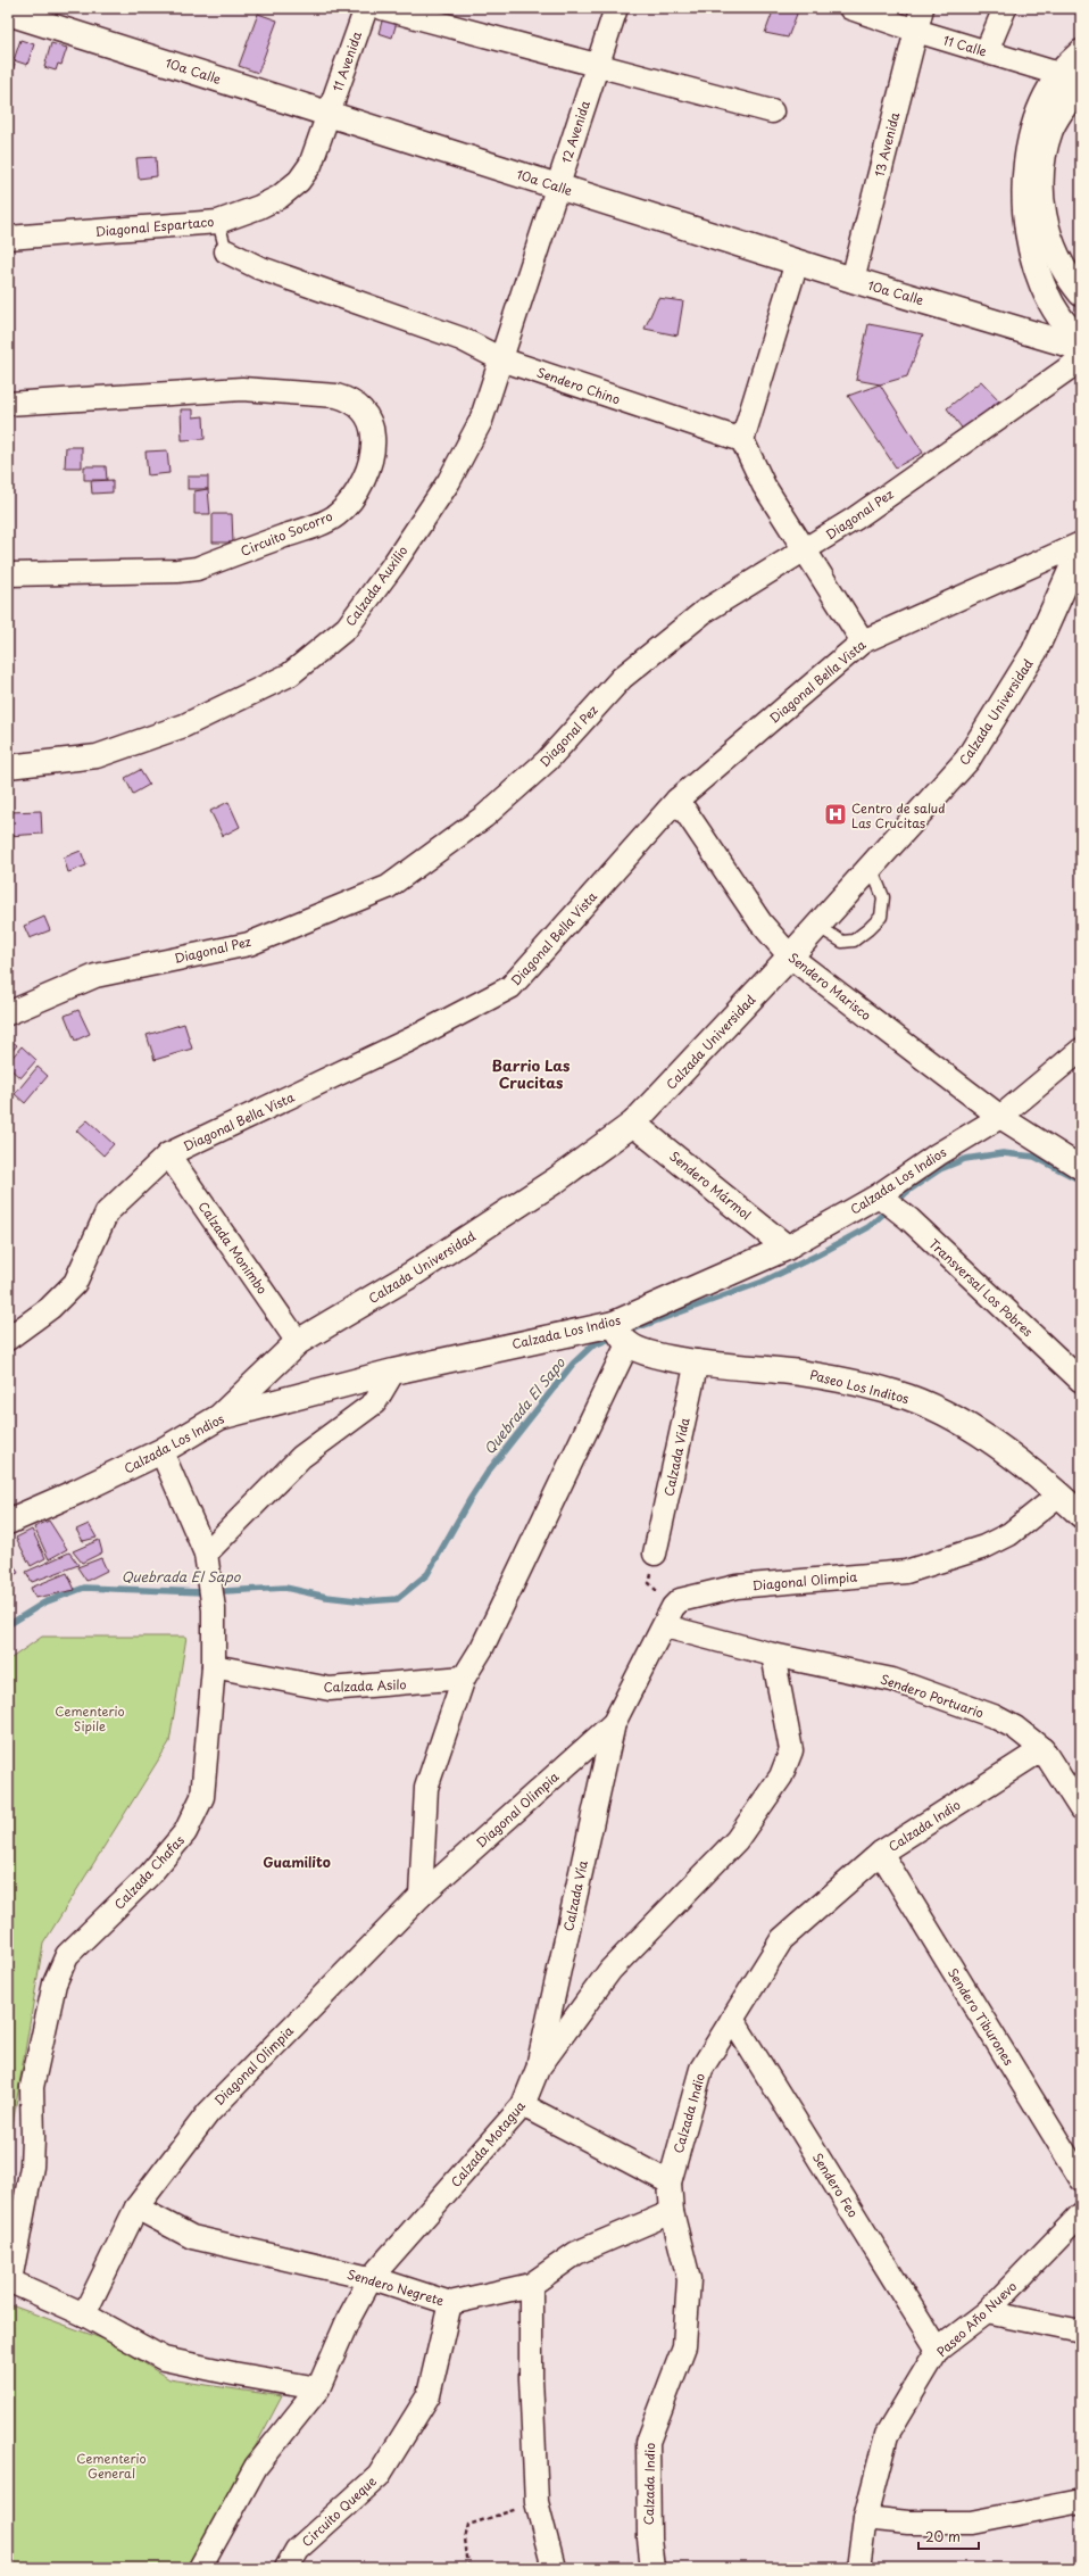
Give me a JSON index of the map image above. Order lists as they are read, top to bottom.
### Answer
{
  "streets": {
    "street": [
      "11 Calle",
      "11 Avenida",
      "10a Calle",
      "12 Avenida",
      "13 Avenida",
      "Diagonal Espartaco",
      "Sendero Chino",
      "Diagonal Pez",
      "Circuito Socorro",
      "Calzada Auxilio",
      "Diagonal Bella Vista",
      "Calzada Universidad",
      "Sendero Marisco",
      "Calzada Los Indios",
      "Sendero Mármol",
      "Calzada Monimbo",
      "Transversal Los Pobres",
      "Paseo Los Inditos",
      "Calzada Vida",
      "Diagonal Olimpia",
      "Calzada Asilo",
      "Sendero Portuario",
      "Calzada Indio",
      "Calzada Chafas",
      "Calzada Vía",
      "Sendero Tiburones",
      "Calzada Motagua",
      "Sendero Feo",
      "Sendero Negrete",
      "Paseo Año Nuevo",
      "Circuito Queque"
    ]
  },
  "crossings": [
    ["11 Calle", "13 Avenida"],
    ["11 Avenida", "10a Calle"],
    ["11 Avenida", "Diagonal Espartaco"],
    ["10a Calle", "12 Avenida"],
    ["10a Calle", "13 Avenida"],
    ["10a Calle", "Diagonal Espartaco"],
    ["12 Avenida", "Sendero Chino"],
    ["12 Avenida", "Calzada Auxilio"],
    ["Diagonal Espartaco", "Sendero Chino"],
    ["Sendero Chino", "Calzada Auxilio"],
    ["Diagonal Bella Vista", "Sendero Marisco"],
    ["Diagonal Bella Vista", "Calzada Monimbo"],
    ["Calzada Universidad", "Sendero Marisco"],
    ["Calzada Universidad", "Calzada Los Indios"],
    ["Calzada Universidad", "Sendero Mármol"],
    ["Calzada Universidad", "Calzada Monimbo"],
    ["Sendero Marisco", "Calzada Los Indios"],
    ["Calzada Los Indios", "Sendero Mármol"],
    ["Calzada Los Indios", "Transversal Los Pobres"],
    ["Calzada Los Indios", "Calzada Chafas"],
    ["Paseo Los Inditos", "Calzada Vida"],
    ["Paseo Los Inditos", "Diagonal Olimpia"],
    ["Diagonal Olimpia", "Sendero Portuario"],
    ["Diagonal Olimpia", "Calzada Vía"],
    ["Diagonal Olimpia", "Sendero Negrete"],
    ["Calzada Asilo", "Calzada Chafas"],
    ["Sendero Portuario", "Calzada Indio"],
    ["Sendero Portuario", "Calzada Motagua"],
    ["Calzada Indio", "Sendero Tiburones"],
    ["Calzada Indio", "Sendero Feo"],
    ["Calzada Indio", "Sendero Negrete"],
    ["Calzada Vía", "Calzada Motagua"],
    ["Calzada Motagua", "Sendero Negrete"],
    ["Sendero Feo", "Paseo Año Nuevo"],
    ["Sendero Negrete", "Circuito Queque"]
  ],
  "districts": ["Barrio Las Crucitas", "Guamilito"],
  "water": ["Quebrada El Sapo"],
  "parks": ["Cementerio Sipile", "Cementerio General"],
  "places": {
    "hospital": ["Centro de salud Las Crucitas"]
  },
  "scale_bar": "20 m"
}
